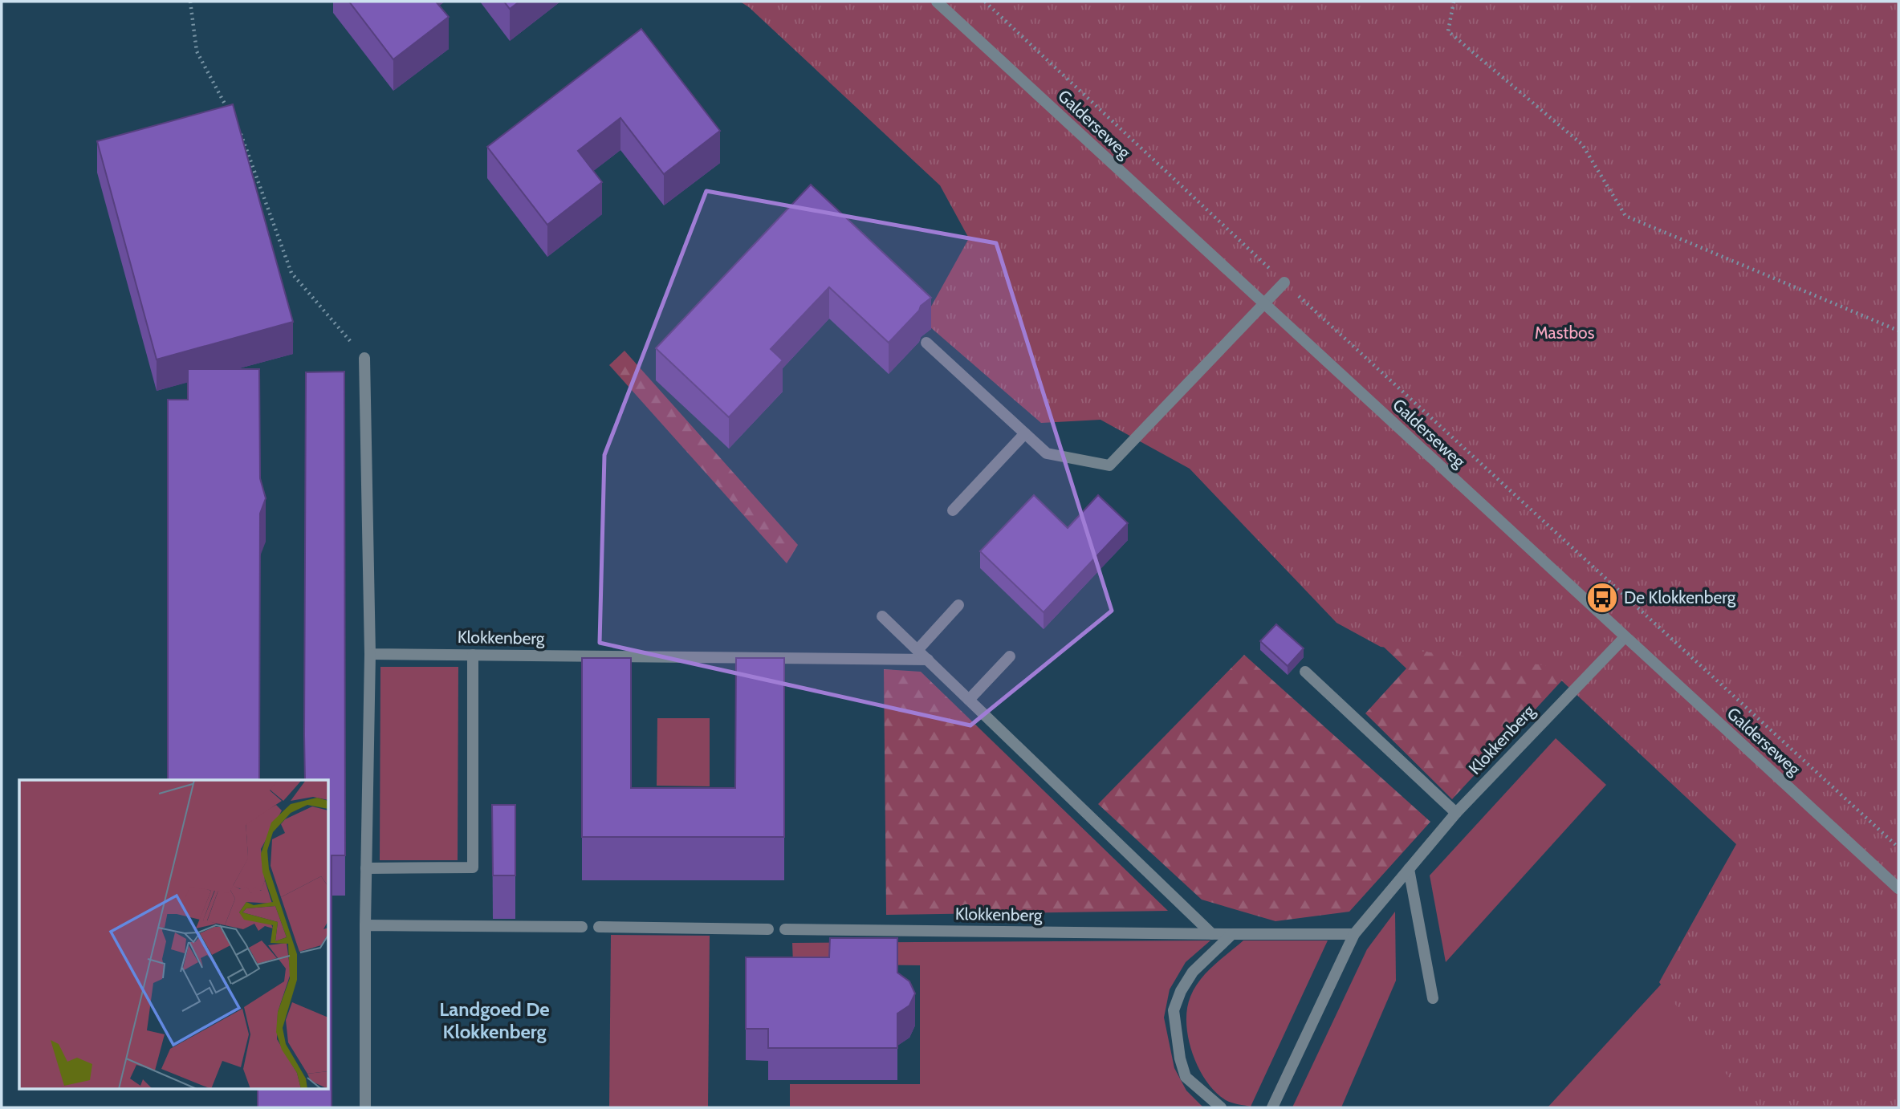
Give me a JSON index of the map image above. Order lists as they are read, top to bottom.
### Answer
{
  "streets": {
    "street": ["Galderseweg", "Klokkenberg"]
  },
  "crossings": [
    ["Galderseweg", "Klokkenberg"]
  ],
  "districts": ["Landgoed De Klokkenberg"],
  "parks": ["Mastbos"],
  "places": {
    "bus stop": ["De Klokkenberg"]
  }
}
